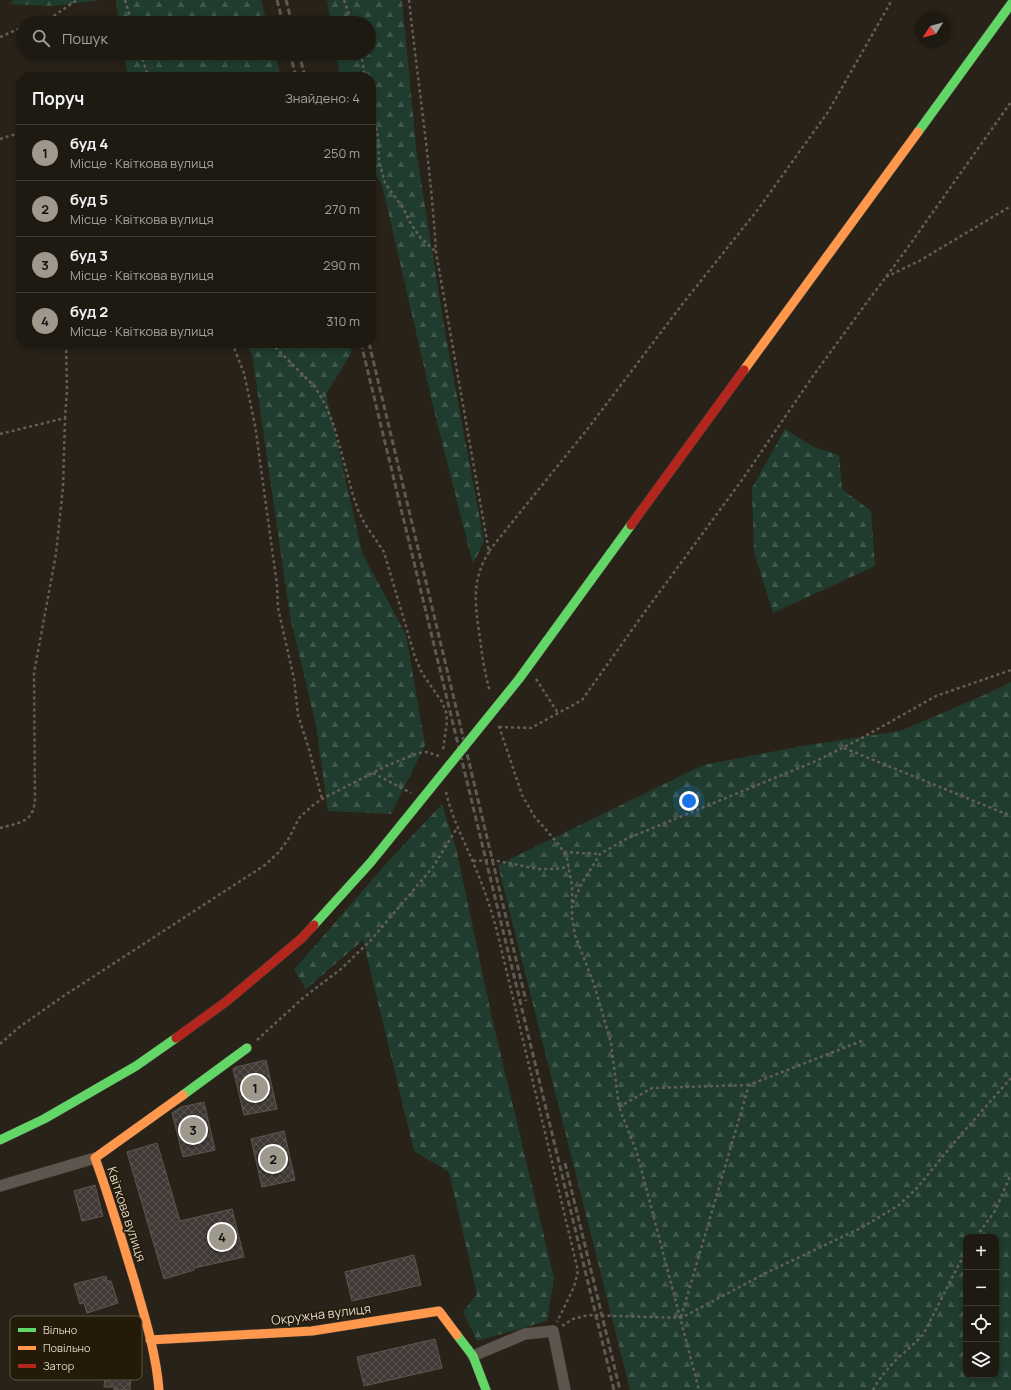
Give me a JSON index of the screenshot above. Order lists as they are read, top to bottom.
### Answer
{
  "streets": {
    "main road": ["Квіткова вулиця", "Окружна вулиця"]
  },
  "crossings": [
    ["Квіткова вулиця", "Окружна вулиця"]
  ],
  "legend": ["Вільно", "Повільно", "Затор"],
  "north": "bottom left",
  "page": {
    "search": "Пошук",
    "heading": ["Поруч", "Знайдено: 4"],
    "list": [
      {
        "mark": "1",
        "name": "буд 4",
        "note": "Місце · Квіткова вулиця",
        "value": "250 m"
      },
      {
        "mark": "2",
        "name": "буд 5",
        "note": "Місце · Квіткова вулиця",
        "value": "270 m"
      },
      {
        "mark": "3",
        "name": "буд 3",
        "note": "Місце · Квіткова вулиця",
        "value": "290 m"
      },
      {
        "mark": "4",
        "name": "буд 2",
        "note": "Місце · Квіткова вулиця",
        "value": "310 m"
      }
    ],
    "pins": [
      "1",
      "3",
      "2",
      "4"
    ],
    "map_buttons": ["+", "−"]
  }
}
